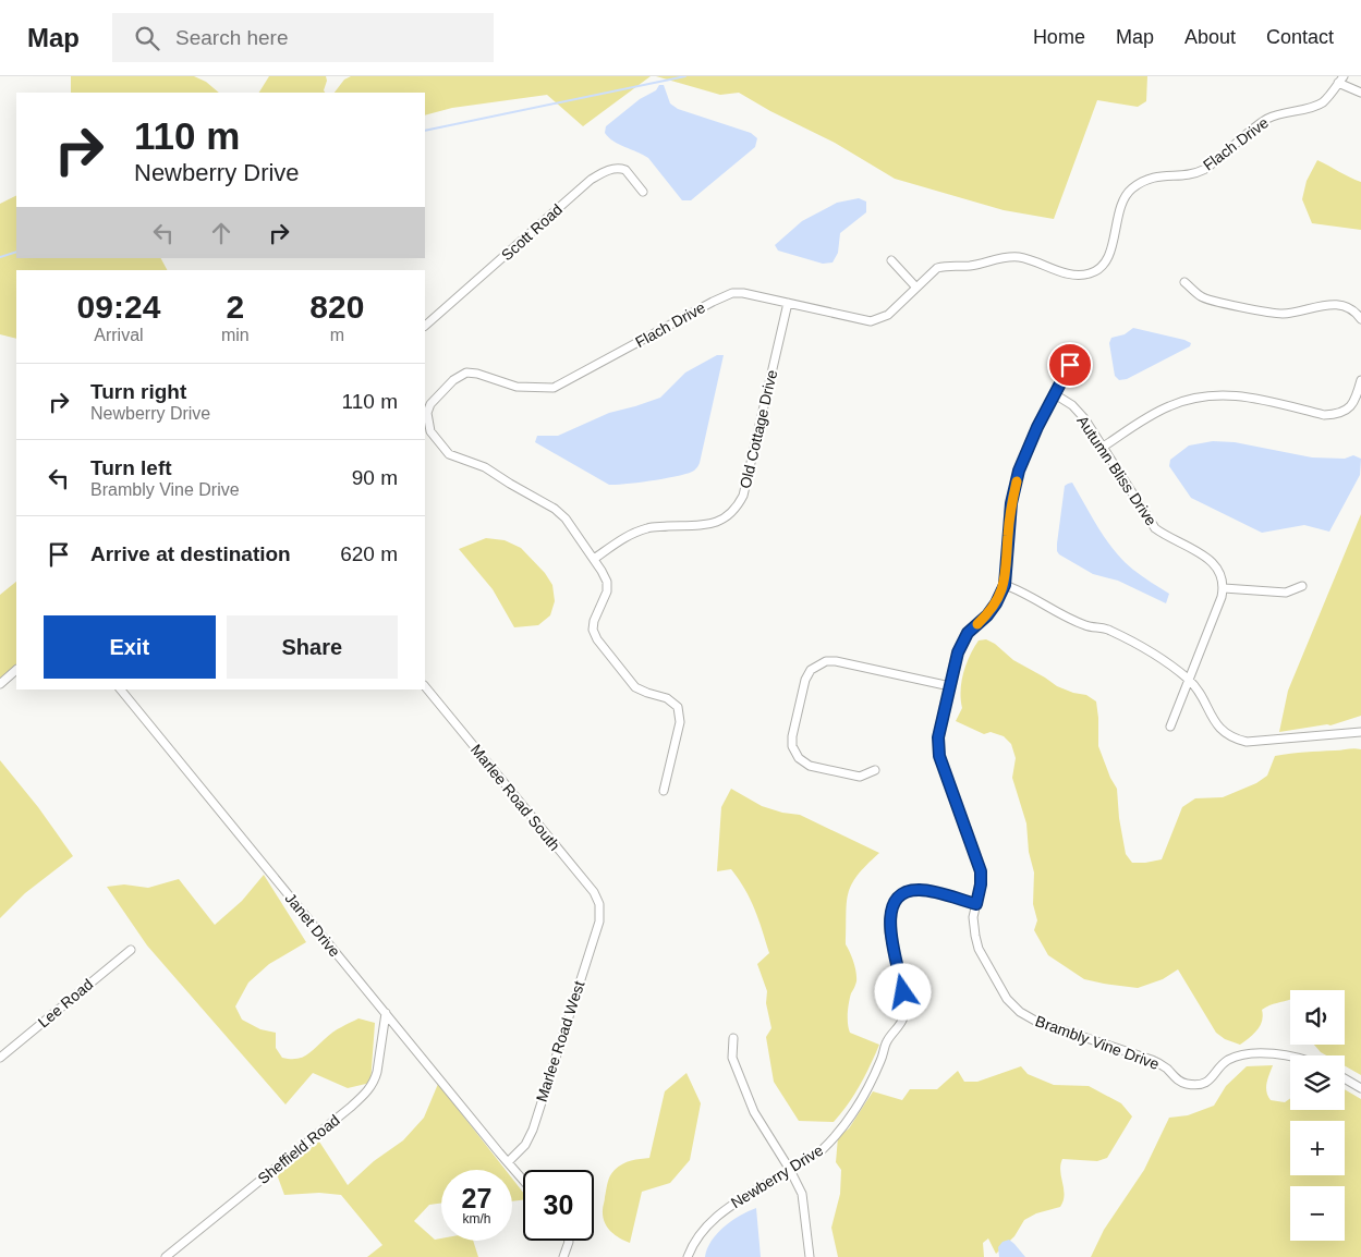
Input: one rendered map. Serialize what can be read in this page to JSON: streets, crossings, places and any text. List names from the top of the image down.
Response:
{
  "streets": {
    "street": [
      "Flach Drive",
      "Scott Road",
      "Old Cottage Drive",
      "Autumn Bliss Drive",
      "Marlee Road South",
      "Janet Drive",
      "Lee Road",
      "Marlee Road West",
      "Brambly Vine Drive",
      "Sheffield Road",
      "Newberry Drive"
    ]
  },
  "crossings": [
    ["Flach Drive", "Old Cottage Drive"],
    ["Autumn Bliss Drive", "Brambly Vine Drive"],
    ["Marlee Road South", "Marlee Road West"],
    ["Janet Drive", "Marlee Road West"],
    ["Janet Drive", "Sheffield Road"],
    ["Brambly Vine Drive", "Newberry Drive"]
  ],
  "page": {
    "header": "Map",
    "search": "Search here",
    "nav": [
      "Home",
      "Map",
      "About",
      "Contact"
    ],
    "turn": ["110 m", "Newberry Drive"],
    "eta": [
      "09:24",
      "Arrival",
      "2",
      "min",
      "820",
      "m"
    ],
    "list": [
      {
        "name": "Turn right",
        "note": "Newberry Drive",
        "value": "110 m"
      },
      {
        "name": "Turn left",
        "note": "Brambly Vine Drive",
        "value": "90 m"
      },
      {
        "name": "Arrive at destination",
        "value": "620 m"
      }
    ],
    "buttons": ["Exit", "Share"],
    "map_buttons": ["+", "−"],
    "speed": "27 km/h",
    "limit": "30"
  }
}
